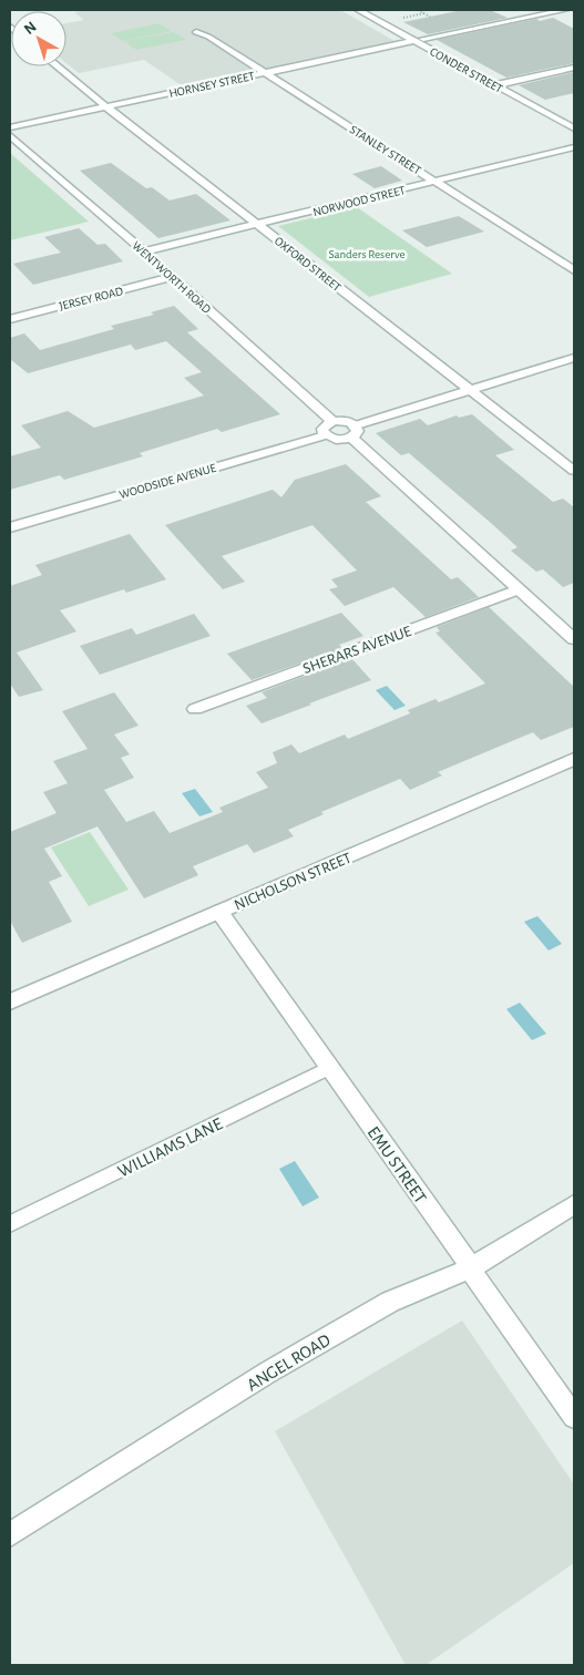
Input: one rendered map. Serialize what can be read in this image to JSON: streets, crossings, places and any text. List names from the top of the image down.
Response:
{
  "streets": {
    "street": [
      "CONDER STREET",
      "HORNSEY STREET",
      "STANLEY STREET",
      "NORWOOD STREET",
      "OXFORD STREET",
      "WENTWORTH ROAD",
      "JERSEY ROAD",
      "WOODSIDE AVENUE",
      "SHERARS AVENUE",
      "NICHOLSON STREET",
      "EMU STREET",
      "ANGEL ROAD"
    ],
    "lane": ["WILLIAMS LANE"]
  },
  "crossings": [
    ["CONDER STREET", "HORNSEY STREET"],
    ["HORNSEY STREET", "STANLEY STREET"],
    ["HORNSEY STREET", "OXFORD STREET"],
    ["STANLEY STREET", "NORWOOD STREET"],
    ["NORWOOD STREET", "OXFORD STREET"],
    ["NORWOOD STREET", "WENTWORTH ROAD"],
    ["WENTWORTH ROAD", "JERSEY ROAD"],
    ["NICHOLSON STREET", "EMU STREET"],
    ["WILLIAMS LANE", "EMU STREET"],
    ["EMU STREET", "ANGEL ROAD"]
  ],
  "parks": ["Sanders Reserve"],
  "north": "top left"
}
